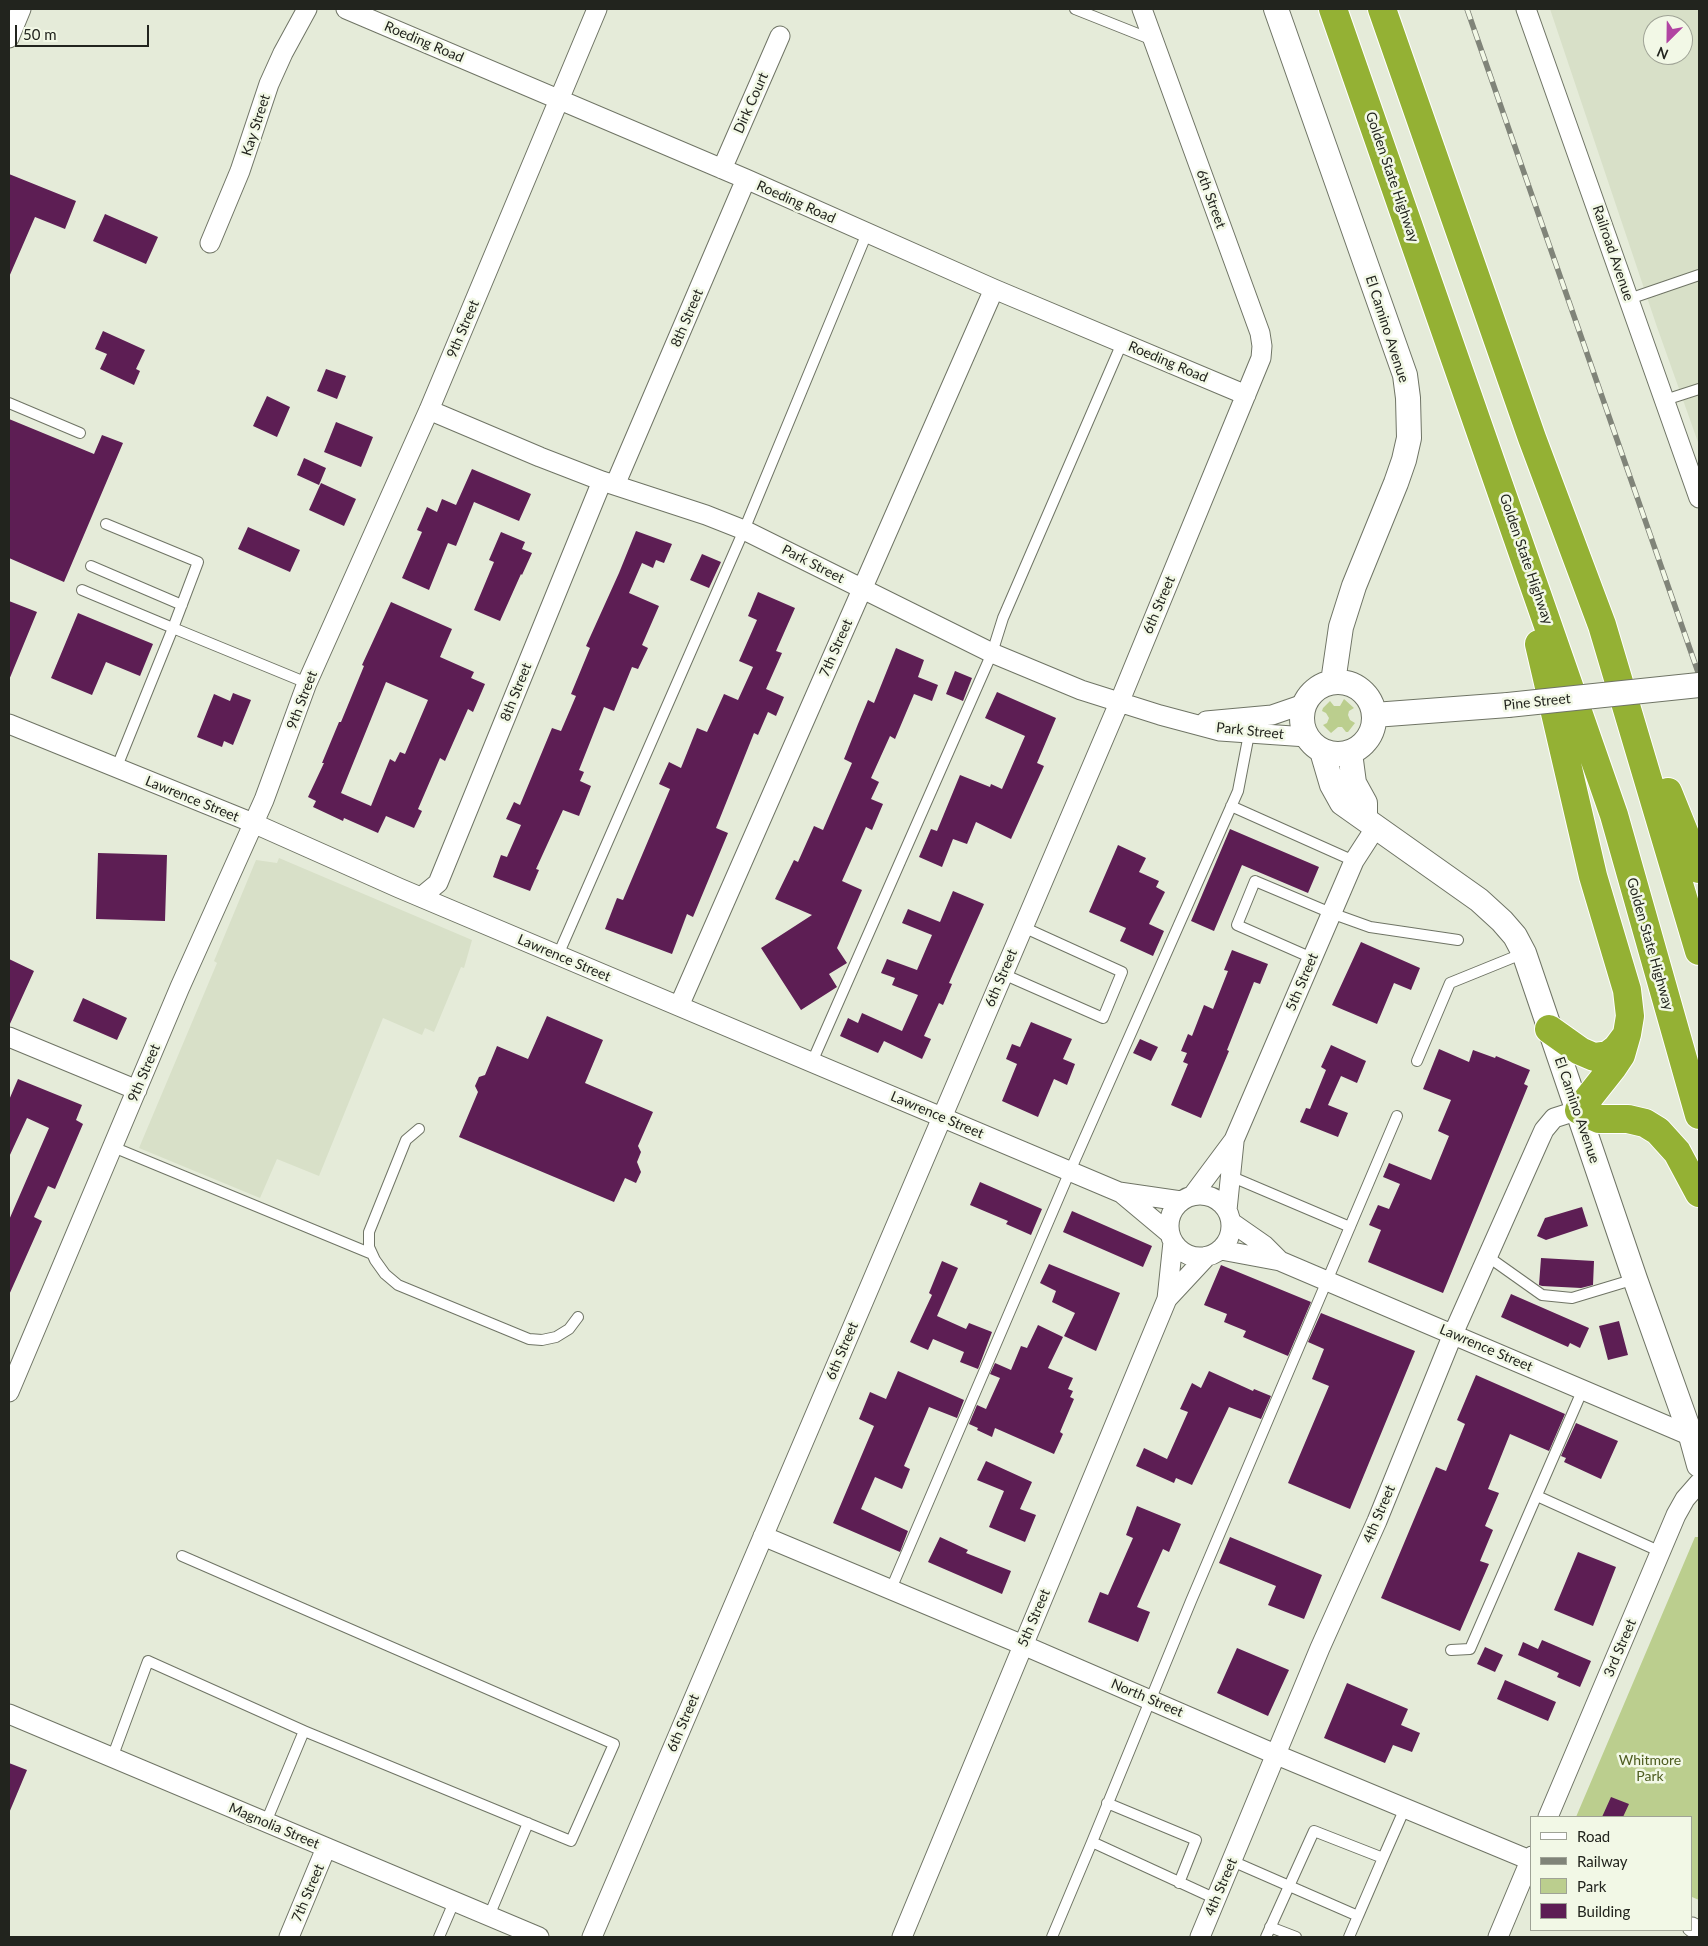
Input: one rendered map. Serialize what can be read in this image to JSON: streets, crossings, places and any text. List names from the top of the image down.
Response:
{
  "streets": {
    "highway": ["Golden State Highway"],
    "street": [
      "Roeding Road",
      "Dirk Court",
      "Kay Street",
      "6th Street",
      "Railroad Avenue",
      "8th Street",
      "9th Street",
      "El Camino Avenue",
      "Park Street",
      "7th Street",
      "Pine Street",
      "Lawrence Street",
      "5th Street",
      "4th Street",
      "3rd Street",
      "North Street",
      "Magnolia Street"
    ]
  },
  "crossings": [
    ["Roeding Road", "Dirk Court"],
    ["Roeding Road", "6th Street"],
    ["Roeding Road", "8th Street"],
    ["Roeding Road", "9th Street"],
    ["Roeding Road", "7th Street"],
    ["6th Street", "Park Street"],
    ["6th Street", "Lawrence Street"],
    ["6th Street", "North Street"],
    ["8th Street", "Park Street"],
    ["8th Street", "Lawrence Street"],
    ["9th Street", "Park Street"],
    ["9th Street", "Lawrence Street"],
    ["El Camino Avenue", "Park Street"],
    ["El Camino Avenue", "Pine Street"],
    ["El Camino Avenue", "Lawrence Street"],
    ["El Camino Avenue", "5th Street"],
    ["El Camino Avenue", "4th Street"],
    ["Park Street", "7th Street"],
    ["Park Street", "Pine Street"],
    ["7th Street", "Lawrence Street"],
    ["7th Street", "Magnolia Street"],
    ["Lawrence Street", "5th Street"],
    ["Lawrence Street", "4th Street"],
    ["5th Street", "North Street"],
    ["4th Street", "North Street"]
  ],
  "parks": ["Whitmore Park"],
  "legend": [
    "Road",
    "Railway",
    "Park",
    "Building"
  ],
  "scale_bar": "50 m",
  "north": "bottom left"
}
